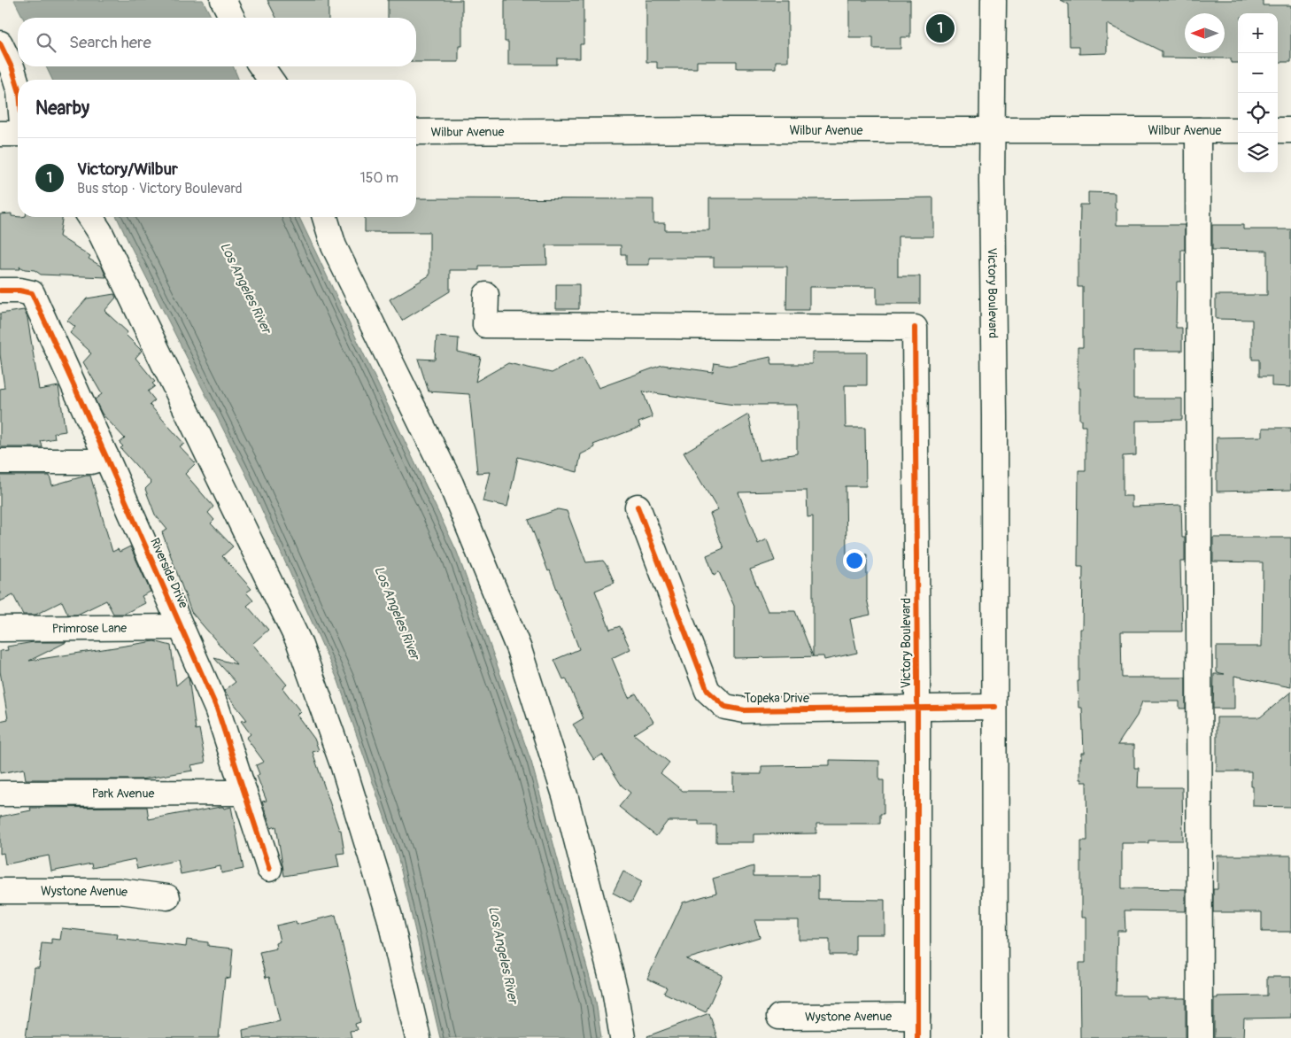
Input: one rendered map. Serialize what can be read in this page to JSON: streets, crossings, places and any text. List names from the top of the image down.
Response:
{
  "streets": {
    "street": [
      "Wilbur Avenue",
      "Victory Boulevard",
      "Riverside Drive",
      "Primrose Lane",
      "Topeka Drive",
      "Park Avenue",
      "Wystone Avenue"
    ]
  },
  "crossings": [
    ["Wilbur Avenue", "Victory Boulevard"],
    ["Victory Boulevard", "Topeka Drive"],
    ["Victory Boulevard", "Wystone Avenue"],
    ["Riverside Drive", "Primrose Lane"],
    ["Riverside Drive", "Park Avenue"]
  ],
  "water": ["Los Angeles River"],
  "north": "left",
  "page": {
    "pins": "1",
    "map_buttons": ["+", "−"],
    "search": "Search here",
    "heading": "Nearby",
    "list": [
      {
        "mark": "1",
        "name": "Victory/Wilbur",
        "note": "Bus stop · Victory Boulevard",
        "value": "150 m"
      }
    ]
  }
}
